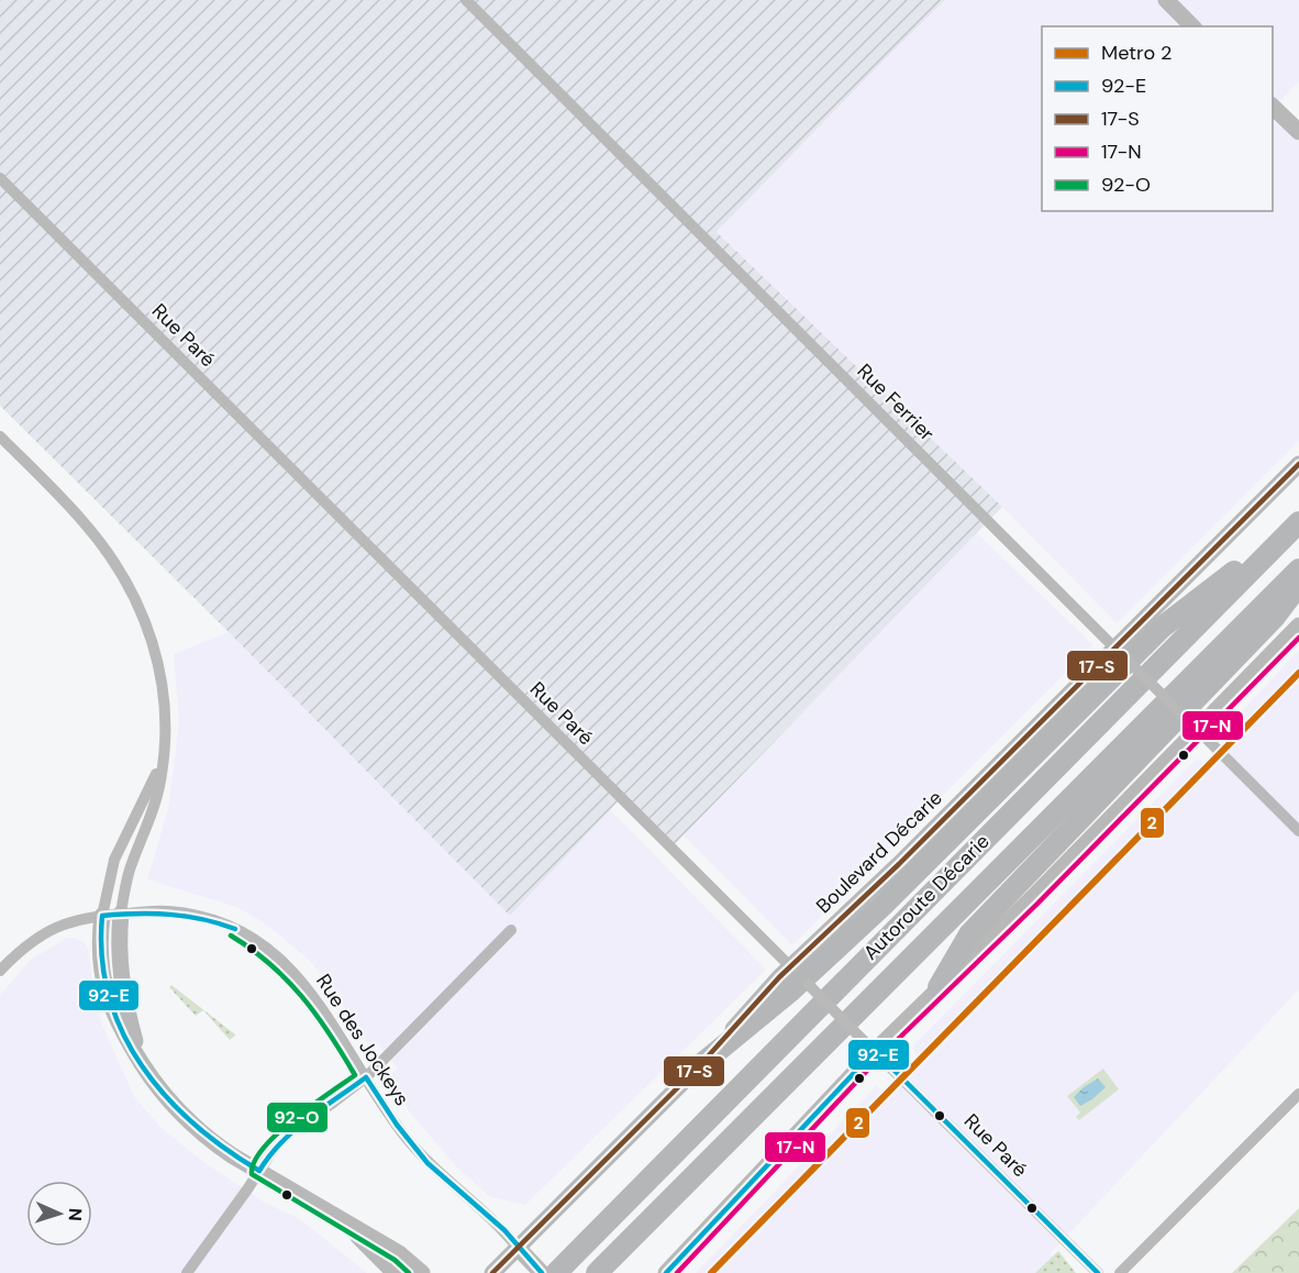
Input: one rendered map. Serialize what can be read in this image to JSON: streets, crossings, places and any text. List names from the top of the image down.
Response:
{
  "streets": {
    "highway": ["Autoroute Décarie"],
    "main road": ["Boulevard Décarie"],
    "street": ["Rue Paré", "Rue Ferrier", "Rue des Jockeys"]
  },
  "crossings": [
    ["Rue Paré", "Boulevard Décarie"],
    ["Rue Ferrier", "Boulevard Décarie"]
  ],
  "lines": [
    "transit line 17-S",
    "transit line 17-N",
    "metro line 2",
    "transit line 92-E",
    "transit line 92-O"
  ],
  "legend": [
    "Metro 2",
    "92-E",
    "17-S",
    "17-N",
    "92-O"
  ],
  "north": "right"
}
